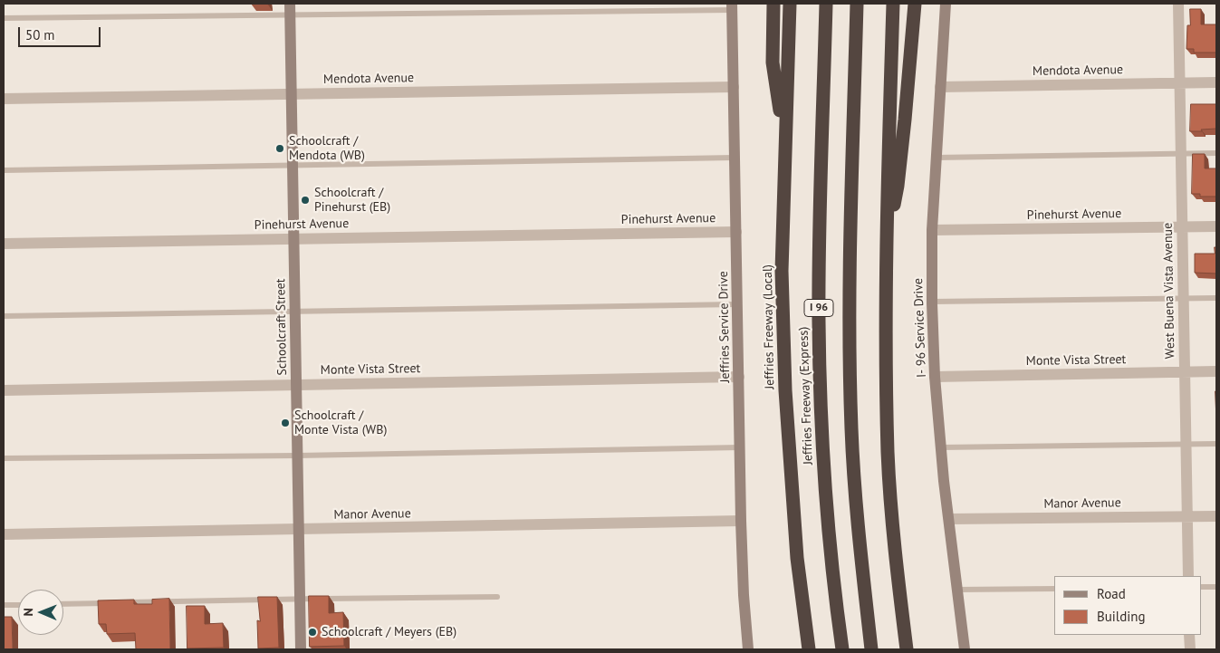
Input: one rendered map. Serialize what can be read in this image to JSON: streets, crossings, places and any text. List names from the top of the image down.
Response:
{
  "streets": {
    "highway": ["I 96", "Jeffries Freeway (Local)", "Jeffries Freeway (Express)"],
    "street": [
      "Mendota Avenue",
      "Pinehurst Avenue",
      "West Buena Vista Avenue",
      "Schoolcraft Street",
      "Jeffries Service Drive",
      "I- 96 Service Drive",
      "Monte Vista Street",
      "Manor Avenue"
    ]
  },
  "crossings": [
    ["Mendota Avenue", "West Buena Vista Avenue"],
    ["Mendota Avenue", "Schoolcraft Street"],
    ["Mendota Avenue", "Jeffries Service Drive"],
    ["Mendota Avenue", "I- 96 Service Drive"],
    ["Pinehurst Avenue", "West Buena Vista Avenue"],
    ["Pinehurst Avenue", "Schoolcraft Street"],
    ["Pinehurst Avenue", "Jeffries Service Drive"],
    ["Pinehurst Avenue", "I- 96 Service Drive"],
    ["West Buena Vista Avenue", "Monte Vista Street"],
    ["West Buena Vista Avenue", "Manor Avenue"],
    ["Schoolcraft Street", "Monte Vista Street"],
    ["Schoolcraft Street", "Manor Avenue"],
    ["Jeffries Service Drive", "Monte Vista Street"],
    ["Jeffries Service Drive", "Manor Avenue"],
    ["I- 96 Service Drive", "Monte Vista Street"],
    ["I- 96 Service Drive", "Manor Avenue"]
  ],
  "places": [
    "Schoolcraft / Mendota (WB)",
    "Schoolcraft / Pinehurst (EB)",
    "Schoolcraft / Monte Vista (WB)",
    "Schoolcraft / Meyers (EB)"
  ],
  "legend": ["Road", "Building"],
  "scale_bar": "50 m",
  "north": "left"
}
